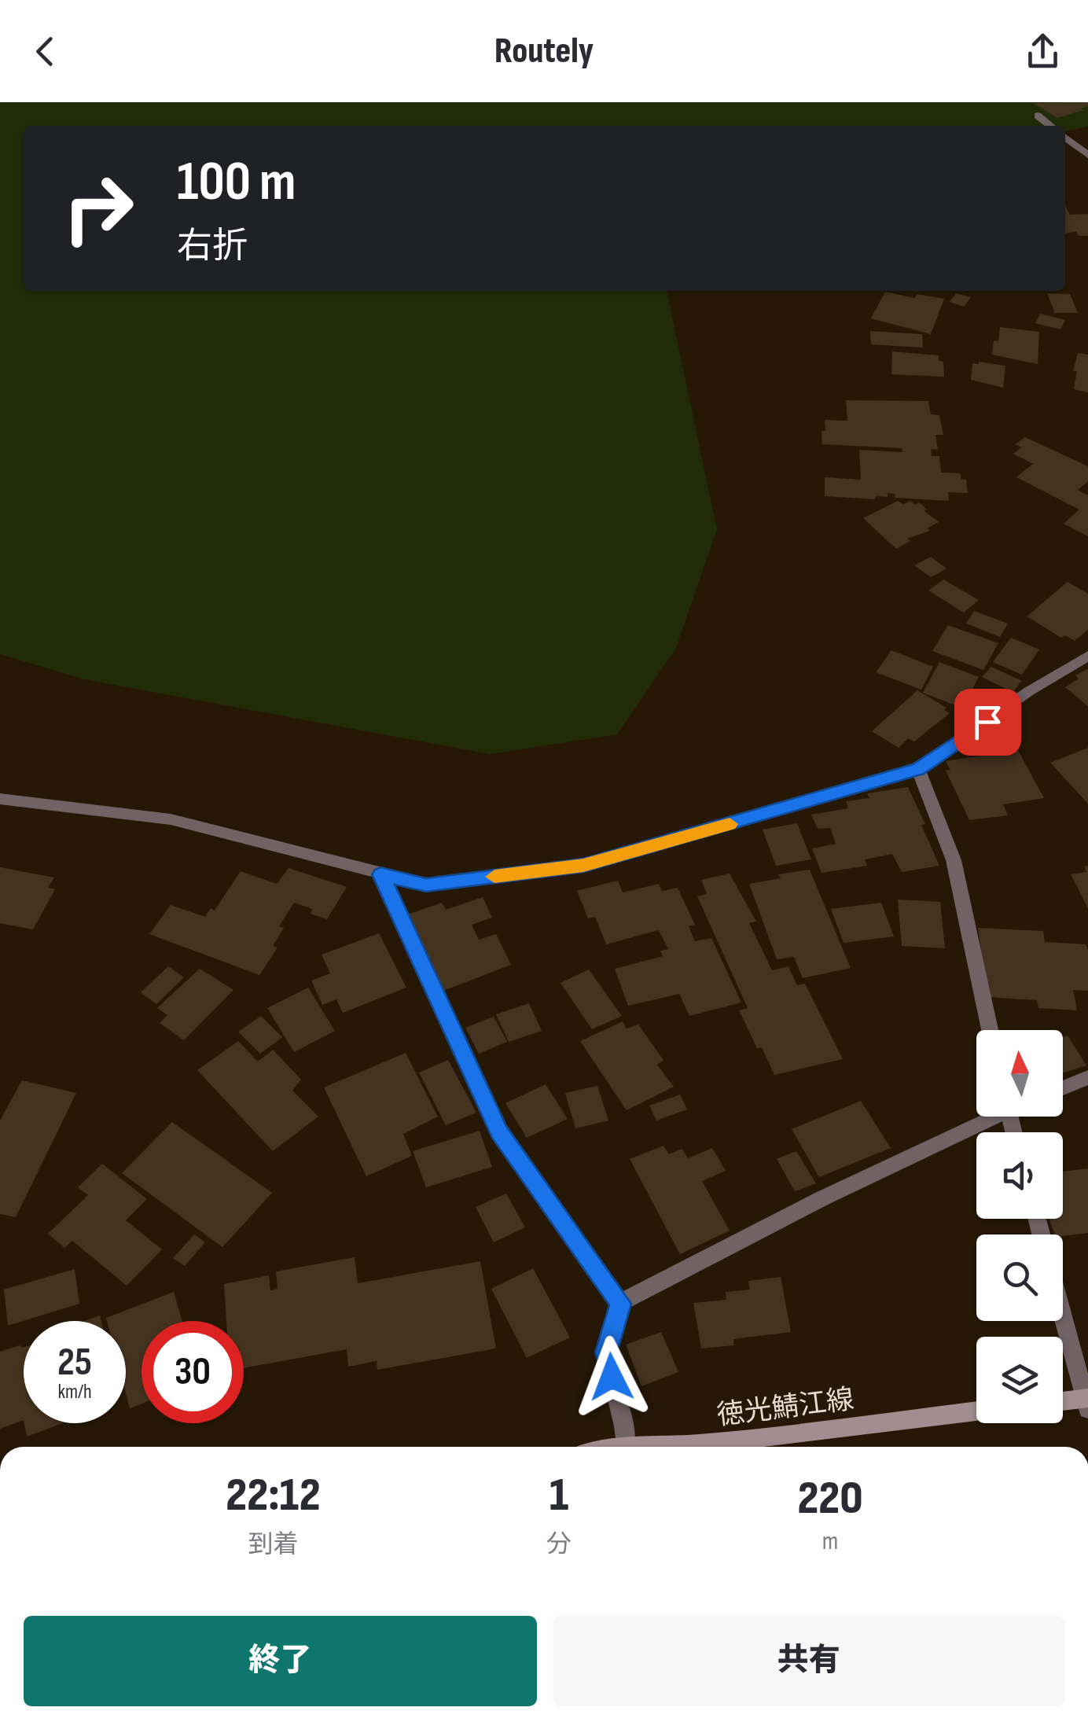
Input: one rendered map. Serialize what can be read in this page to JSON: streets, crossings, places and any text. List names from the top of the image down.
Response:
{
  "streets": {
    "main road": ["徳光鯖江線"]
  },
  "north": "top",
  "page": {
    "header": "Routely",
    "turn": ["100 m", "右折"],
    "speed": "25 km/h",
    "limit": "30",
    "eta": [
      "22:12",
      "到着",
      "1",
      "分",
      "220",
      "m"
    ],
    "buttons": ["終了", "共有"]
  }
}
